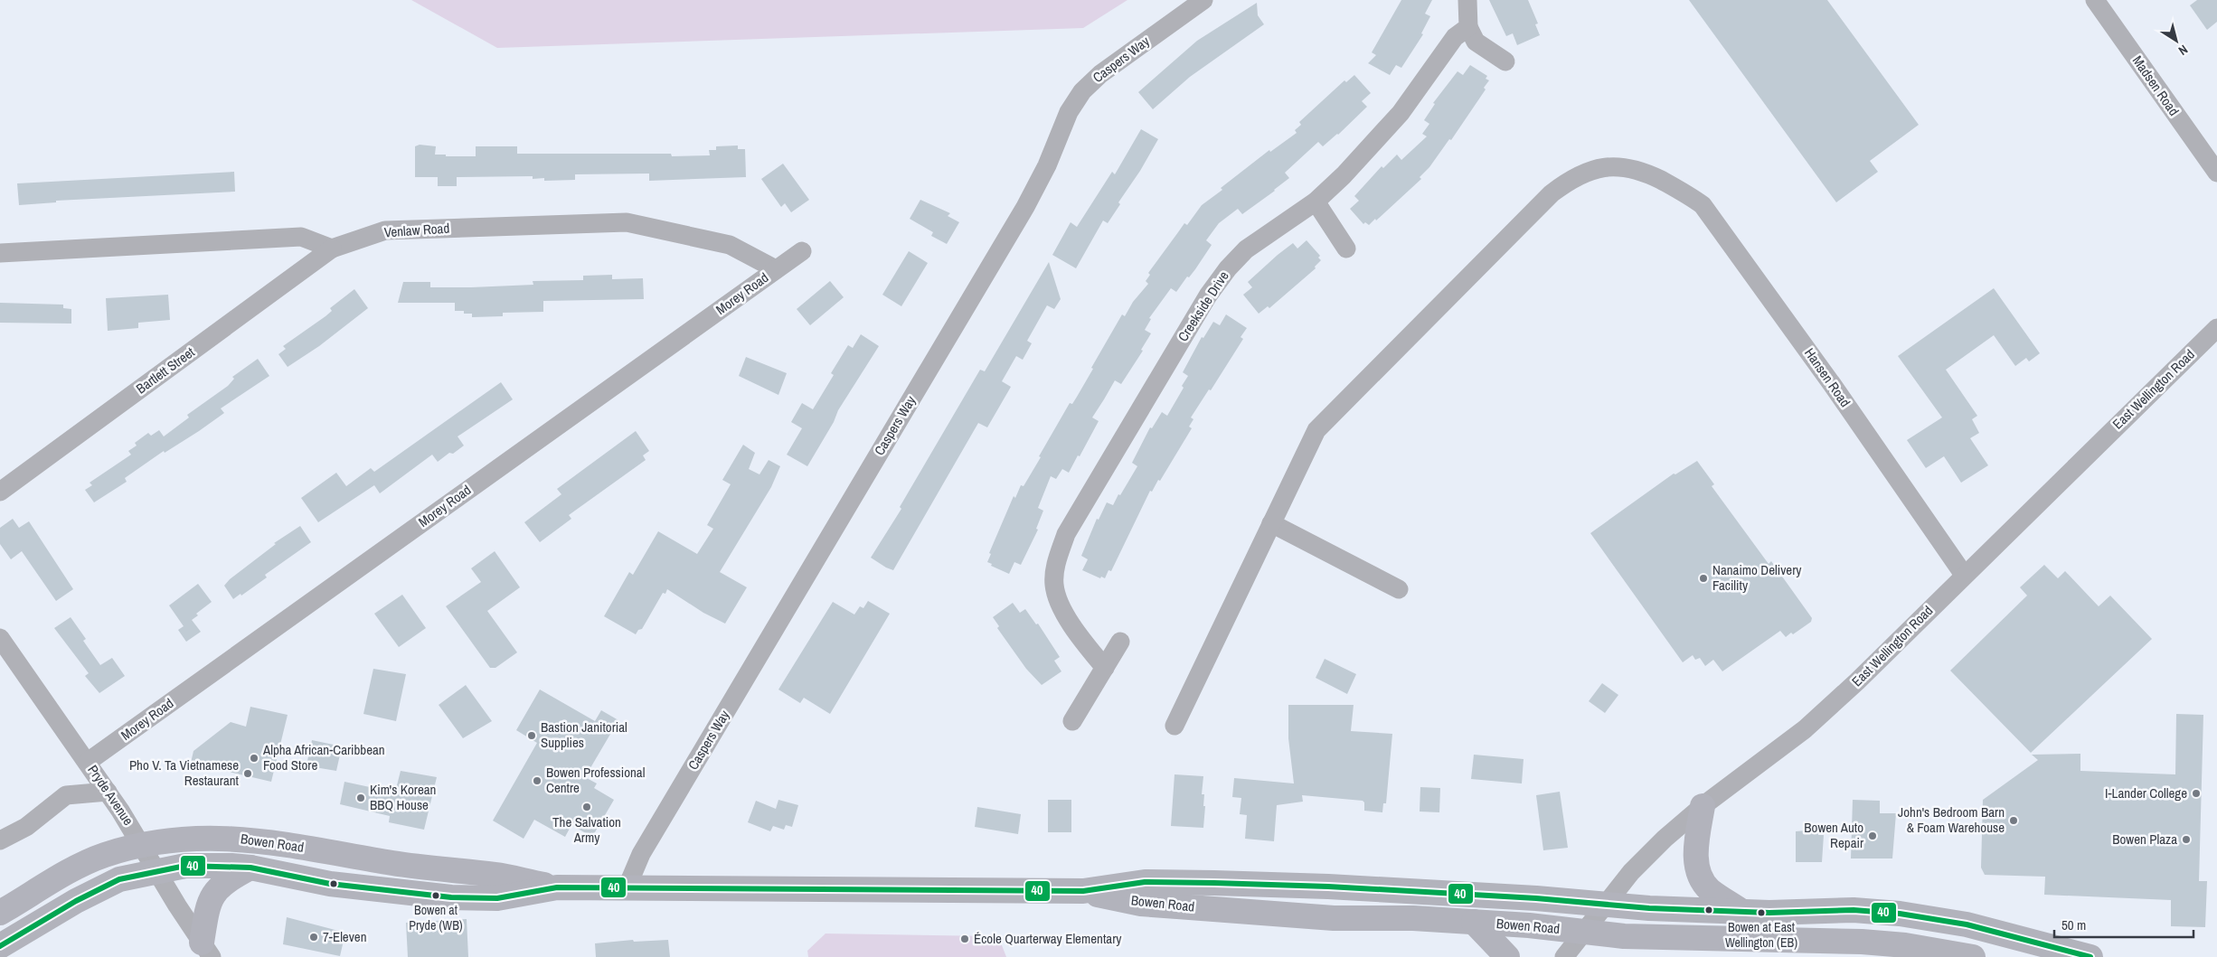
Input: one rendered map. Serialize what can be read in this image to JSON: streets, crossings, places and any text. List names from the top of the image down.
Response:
{
  "streets": {
    "main road": ["Bowen Road"],
    "street": [
      "Caspers Way",
      "Madsen Road",
      "Venlaw Road",
      "Morey Road",
      "Creekside Drive",
      "Bartlett Street",
      "Hansen Road",
      "East Wellington Road",
      "Pryde Avenue"
    ]
  },
  "crossings": [
    ["Caspers Way", "Bowen Road"],
    ["Venlaw Road", "Morey Road"],
    ["Venlaw Road", "Bartlett Street"],
    ["Morey Road", "Pryde Avenue"],
    ["Hansen Road", "East Wellington Road"],
    ["East Wellington Road", "Bowen Road"],
    ["Pryde Avenue", "Bowen Road"]
  ],
  "places": [
    "Nanaimo Delivery Facility",
    "Bastion Janitorial Supplies",
    "Alpha African-Caribbean Food Store",
    "Pho V. Ta Vietnamese Restaurant",
    "Bowen Professional Centre",
    "I-Lander College",
    "Kim's Korean BBQ House",
    "The Salvation Army",
    "John's Bedroom Barn & Foam Warehouse",
    "Bowen Auto Repair",
    "Bowen Plaza",
    "Bowen at Pryde (WB)",
    "Bowen at East Wellington (EB)",
    "7-Eleven",
    "École Quarterway Elementary"
  ],
  "lines": ["transit line 40"],
  "scale_bar": "50 m",
  "north": "bottom right"
}
